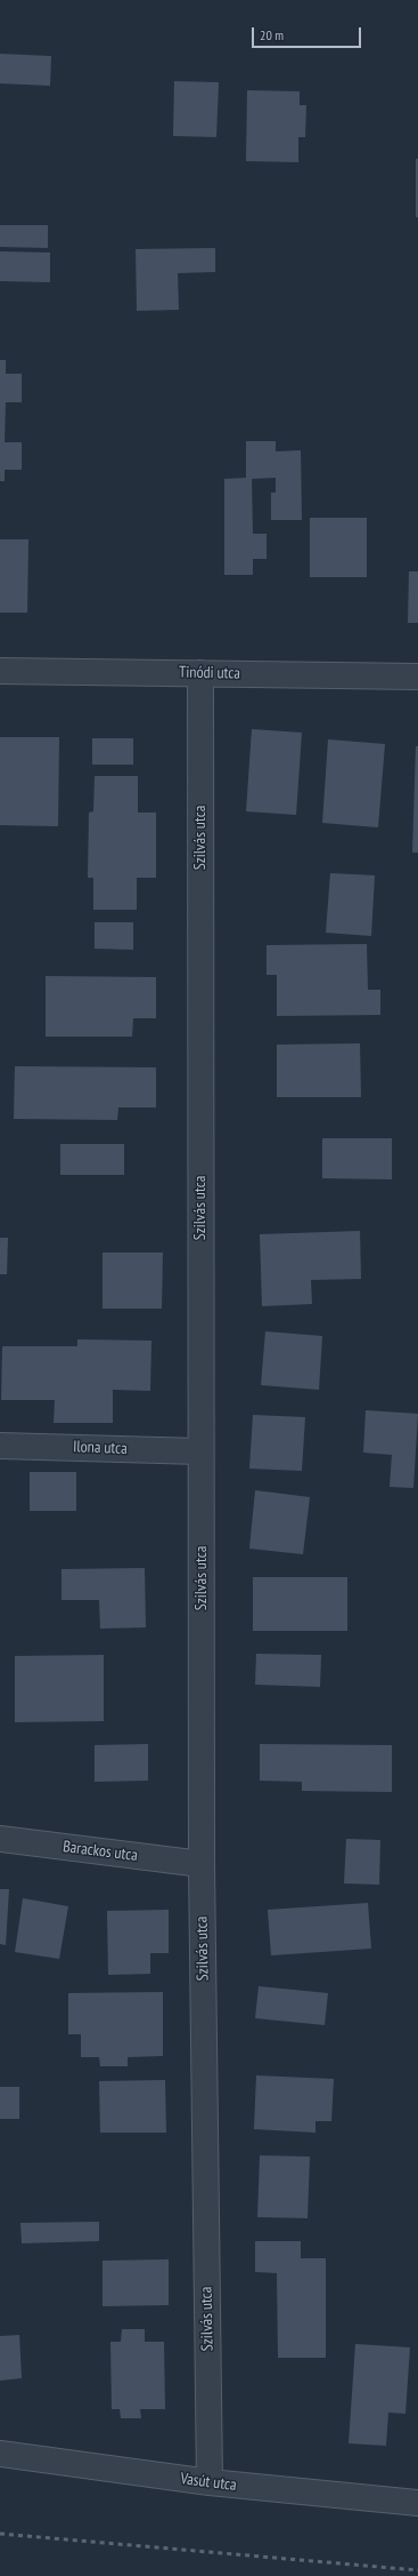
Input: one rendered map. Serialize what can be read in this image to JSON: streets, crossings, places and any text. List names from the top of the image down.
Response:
{
  "streets": {
    "street": [
      "Tinódi utca",
      "Szilvás utca",
      "Ilona utca",
      "Barackos utca",
      "Vasút utca"
    ]
  },
  "crossings": [
    ["Tinódi utca", "Szilvás utca"],
    ["Szilvás utca", "Ilona utca"],
    ["Szilvás utca", "Barackos utca"],
    ["Szilvás utca", "Vasút utca"]
  ],
  "scale_bar": "20 m"
}
